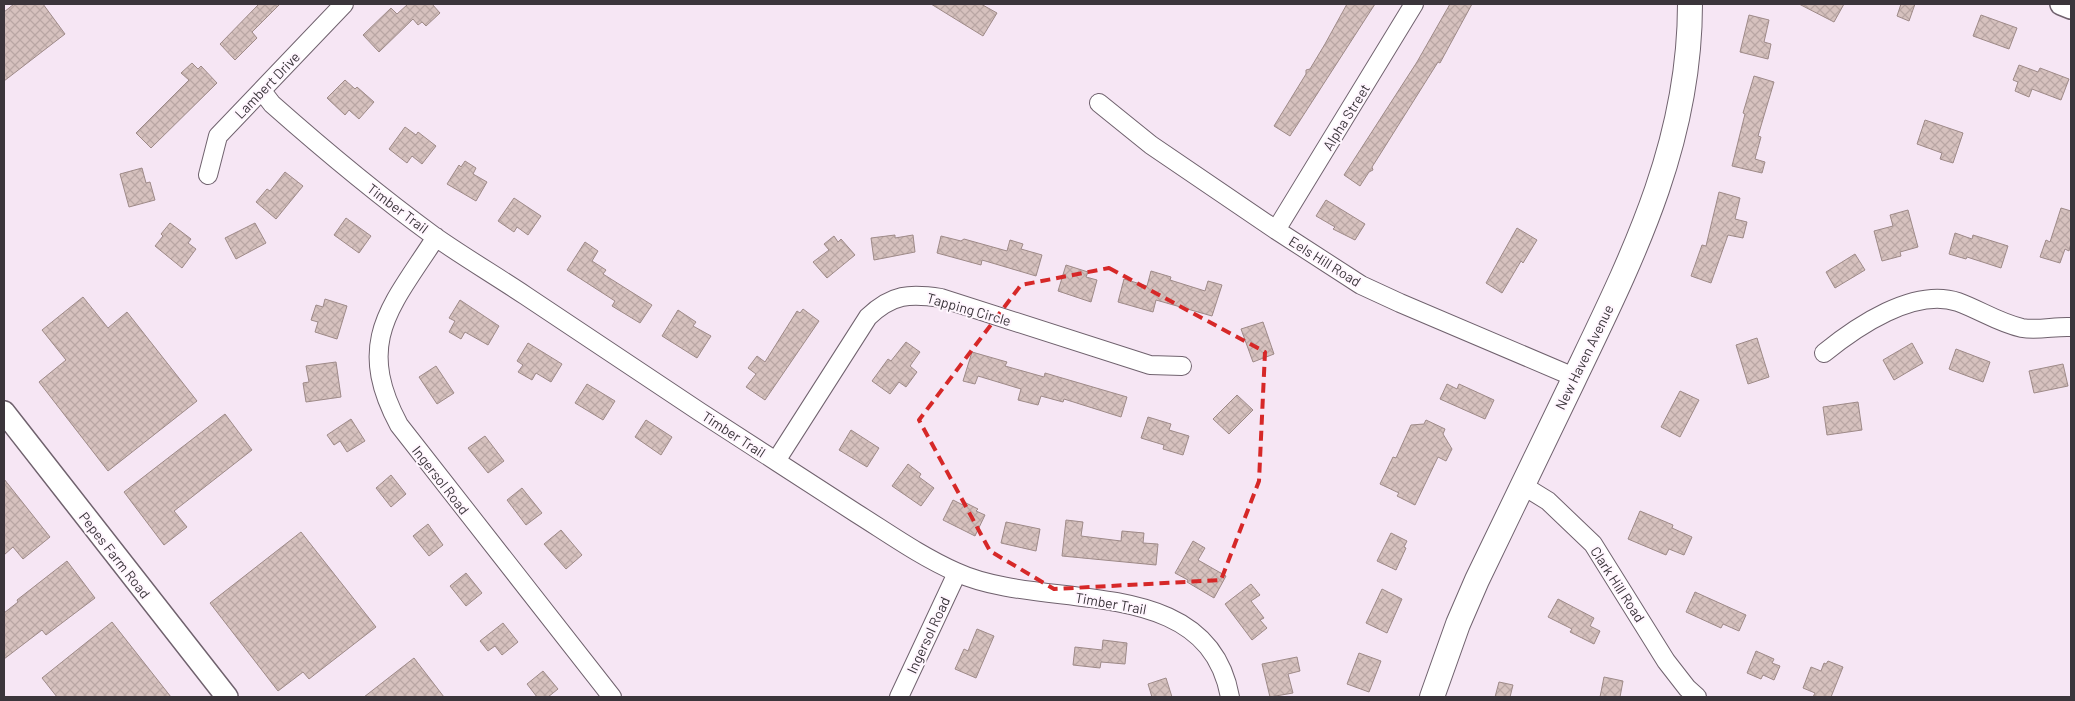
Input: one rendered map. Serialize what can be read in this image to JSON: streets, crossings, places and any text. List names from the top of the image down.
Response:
{
  "streets": {
    "main road": ["New Haven Avenue"],
    "street": [
      "Lambert Drive",
      "Alpha Street",
      "Timber Trail",
      "Eels Hill Road",
      "Tapping Circle",
      "Ingersol Road",
      "Pepes Farm Road",
      "Clark Hill Road"
    ]
  },
  "crossings": [
    ["Lambert Drive", "Timber Trail"],
    ["Alpha Street", "Eels Hill Road"],
    ["Timber Trail", "Tapping Circle"],
    ["Timber Trail", "Ingersol Road"],
    ["Eels Hill Road", "New Haven Avenue"],
    ["New Haven Avenue", "Clark Hill Road"]
  ]
}
